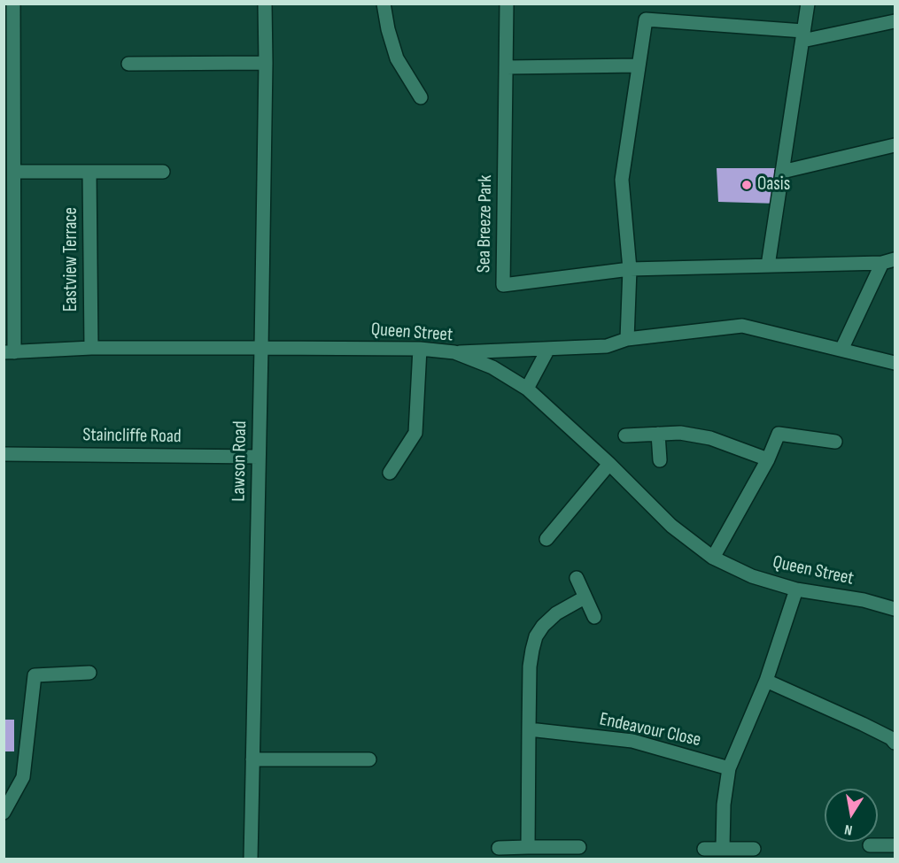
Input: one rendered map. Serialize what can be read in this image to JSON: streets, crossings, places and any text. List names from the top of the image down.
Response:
{
  "streets": {
    "street": [
      "Sea Breeze Park",
      "Eastview Terrace",
      "Queen Street",
      "Staincliffe Road",
      "Lawson Road",
      "Endeavour Close"
    ]
  },
  "crossings": [
    ["Eastview Terrace", "Queen Street"],
    ["Queen Street", "Lawson Road"],
    ["Staincliffe Road", "Lawson Road"]
  ],
  "places": ["Oasis"],
  "north": "bottom"
}
